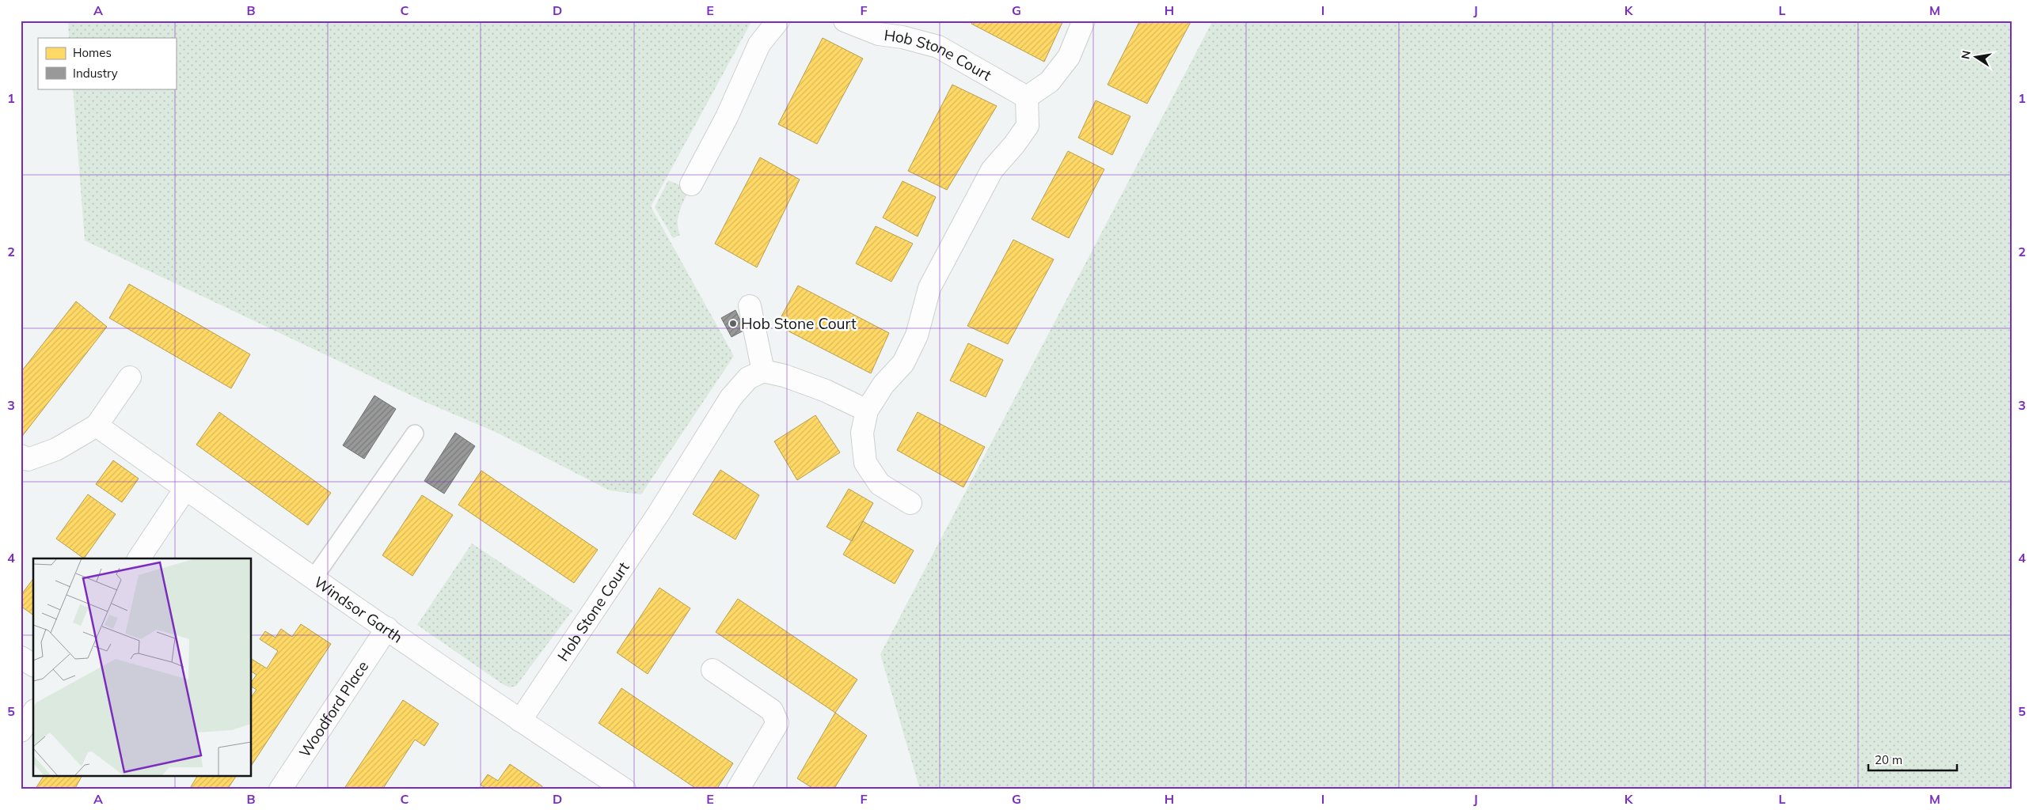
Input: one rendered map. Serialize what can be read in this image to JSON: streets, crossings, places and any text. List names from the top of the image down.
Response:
{
  "streets": {
    "street": ["Hob Stone Court", "Windsor Garth", "Woodford Place"]
  },
  "crossings": [
    ["Hob Stone Court", "Windsor Garth"],
    ["Windsor Garth", "Woodford Place"]
  ],
  "places": ["Hob Stone Court"],
  "legend": ["Homes", "Industry"],
  "scale_bar": "20 m",
  "north": "left",
  "grid": {
    "columns": [
      "A",
      "B",
      "C",
      "D",
      "E",
      "F",
      "G",
      "H",
      "I",
      "J",
      "K",
      "L",
      "M"
    ],
    "rows": [
      "1",
      "2",
      "3",
      "4",
      "5"
    ]
  }
}
